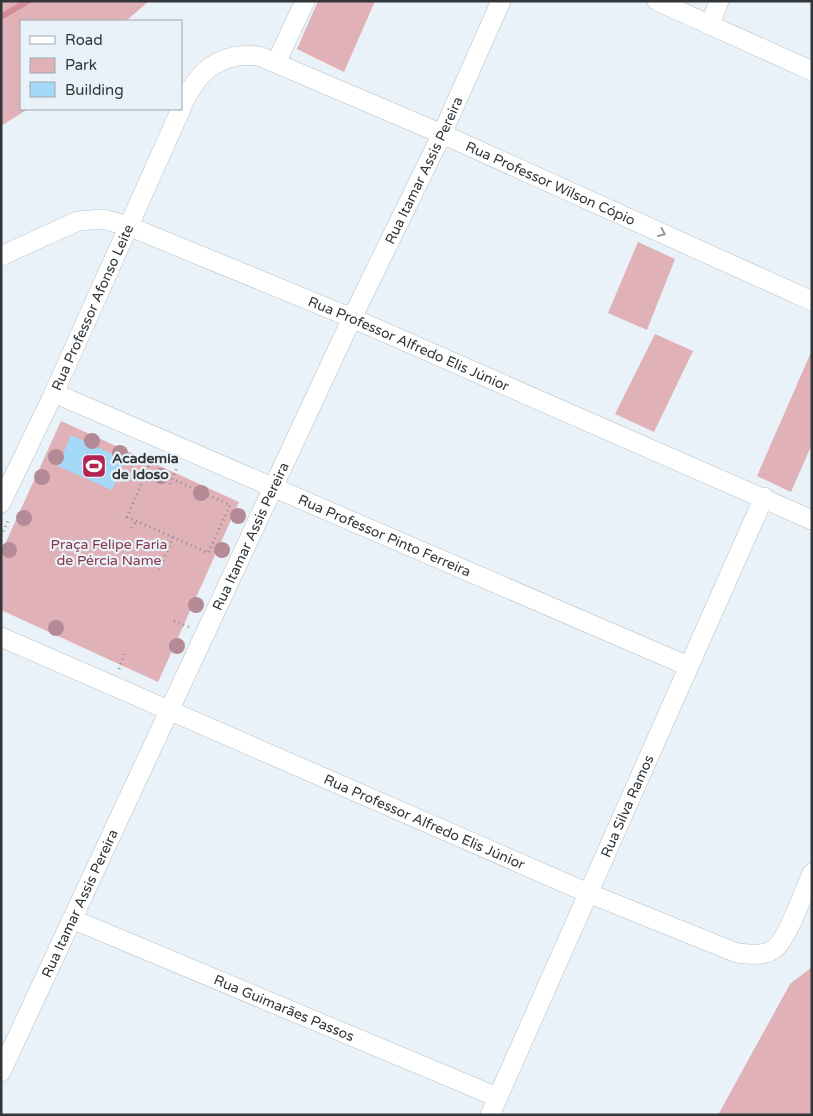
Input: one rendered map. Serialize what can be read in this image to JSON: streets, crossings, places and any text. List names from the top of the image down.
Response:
{
  "streets": {
    "street": [
      "Rua Itamar Assis Pereira",
      "Rua Professor Wilson Cópio",
      "Rua Professor Afonso Leite",
      "Rua Professor Alfredo Elis Júnior",
      "Rua Professor Pinto Ferreira",
      "Rua Silva Ramos",
      "Rua Guimarães Passos"
    ]
  },
  "crossings": [
    ["Rua Itamar Assis Pereira", "Rua Professor Wilson Cópio"],
    ["Rua Itamar Assis Pereira", "Rua Professor Alfredo Elis Júnior"],
    ["Rua Itamar Assis Pereira", "Rua Professor Pinto Ferreira"],
    ["Rua Itamar Assis Pereira", "Rua Guimarães Passos"],
    ["Rua Professor Wilson Cópio", "Rua Professor Afonso Leite"],
    ["Rua Professor Afonso Leite", "Rua Professor Alfredo Elis Júnior"],
    ["Rua Professor Afonso Leite", "Rua Professor Pinto Ferreira"],
    ["Rua Professor Alfredo Elis Júnior", "Rua Silva Ramos"],
    ["Rua Professor Pinto Ferreira", "Rua Silva Ramos"],
    ["Rua Silva Ramos", "Rua Guimarães Passos"]
  ],
  "one_way": ["Rua Professor Wilson Cópio"],
  "parks": ["Praça Felipe Faria de Pércia Name"],
  "places": {
    "sports": ["Academia de Idoso"]
  },
  "legend": ["Road", "Park", "Building"]
}
